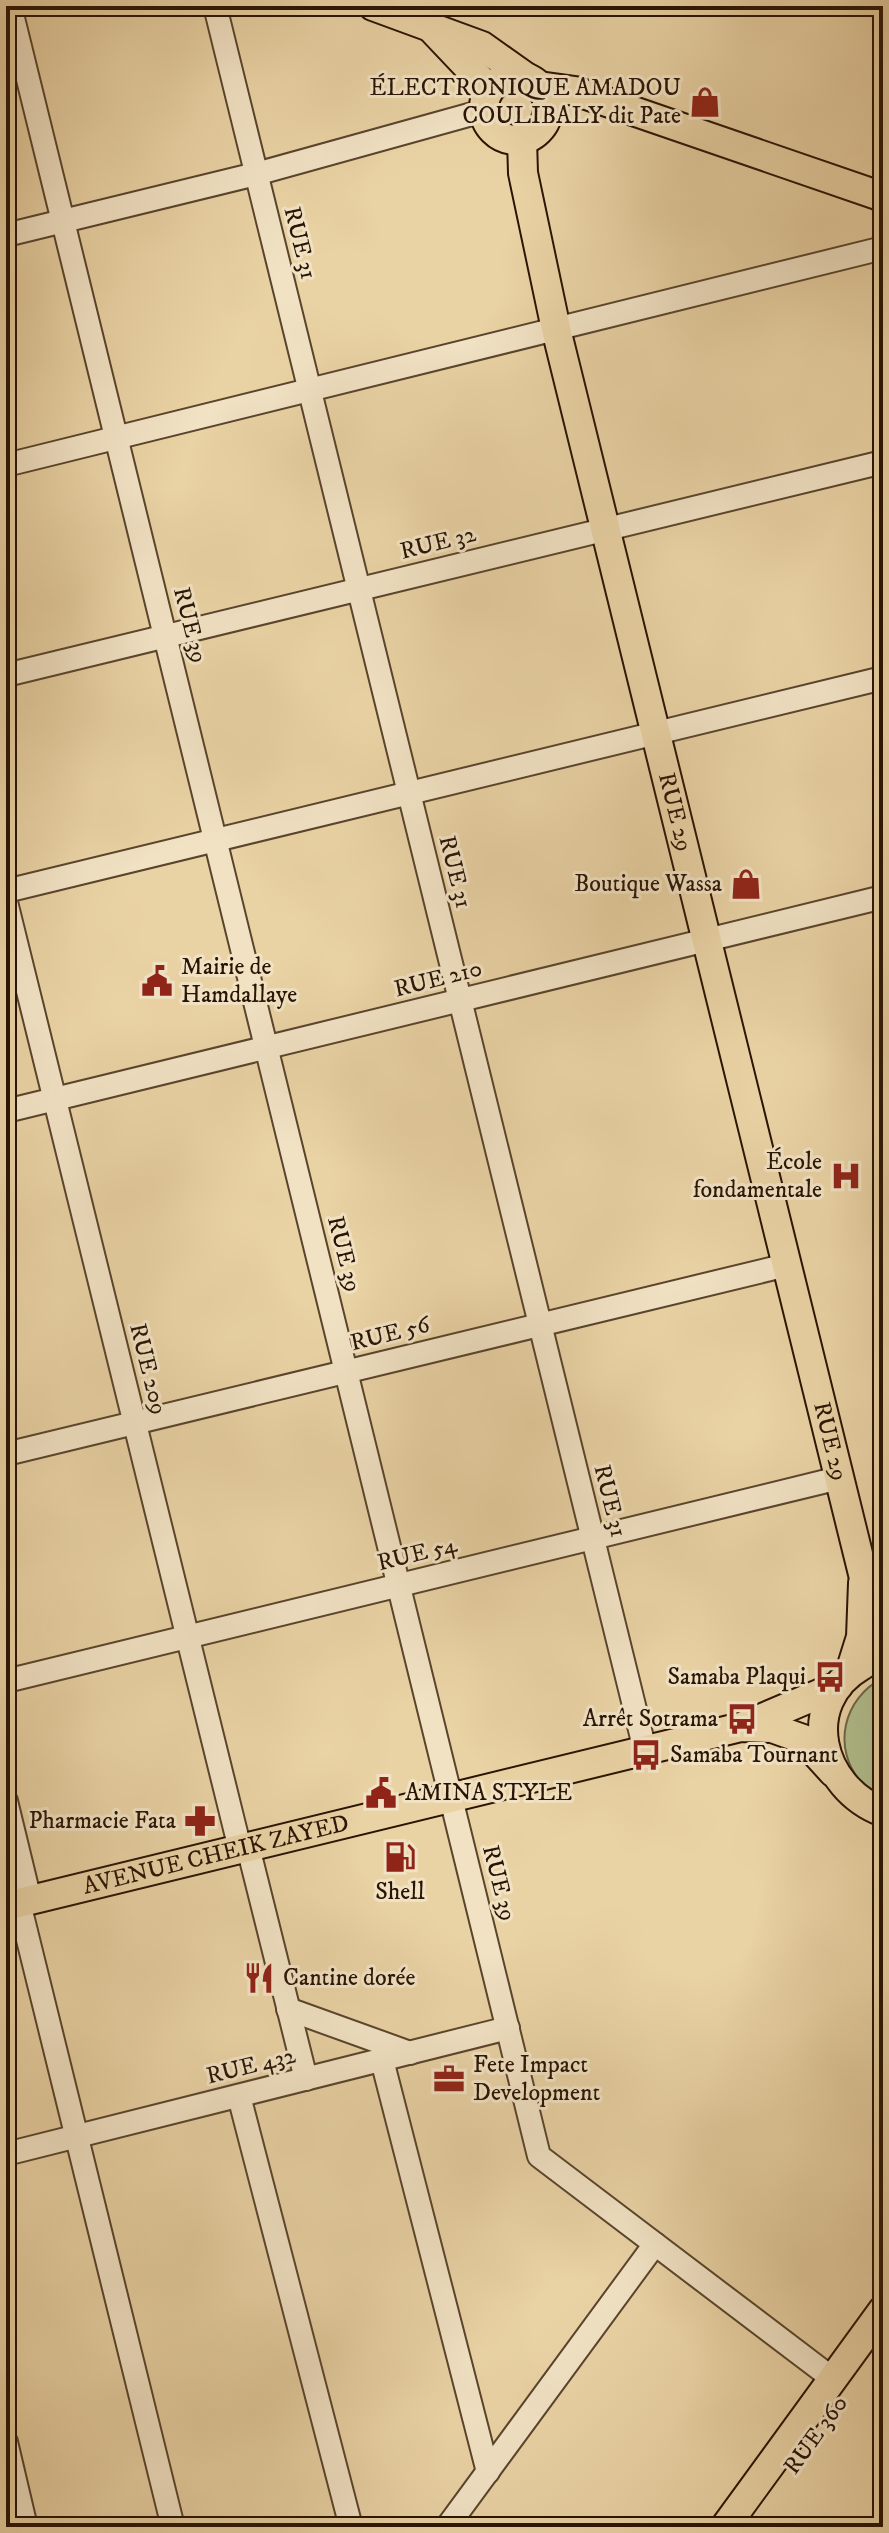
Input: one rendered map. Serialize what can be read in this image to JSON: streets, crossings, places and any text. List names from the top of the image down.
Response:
{
  "streets": {
    "main road": ["RUE 29", "AVENUE CHEIK ZAYED", "RUE 360"],
    "street": [
      "RUE 31",
      "RUE 32",
      "RUE 39",
      "RUE 210",
      "RUE 56",
      "RUE 209",
      "RUE 54",
      "RUE 432"
    ]
  },
  "crossings": [
    ["RUE 31", "RUE 32"],
    ["RUE 31", "RUE 210"],
    ["RUE 31", "RUE 56"],
    ["RUE 31", "RUE 54"],
    ["RUE 31", "AVENUE CHEIK ZAYED"],
    ["RUE 32", "RUE 39"],
    ["RUE 32", "RUE 29"],
    ["RUE 39", "RUE 210"],
    ["RUE 39", "RUE 56"],
    ["RUE 39", "RUE 54"],
    ["RUE 39", "AVENUE CHEIK ZAYED"],
    ["RUE 39", "RUE 432"],
    ["RUE 29", "RUE 210"],
    ["RUE 29", "RUE 56"],
    ["RUE 29", "RUE 54"],
    ["RUE 29", "AVENUE CHEIK ZAYED"],
    ["RUE 210", "RUE 209"],
    ["RUE 56", "RUE 209"],
    ["RUE 209", "RUE 54"],
    ["RUE 209", "AVENUE CHEIK ZAYED"],
    ["RUE 209", "RUE 432"]
  ],
  "places": {
    "shop": ["ÉLECTRONIQUE AMADOU COULIBALY dit Pate", "Boutique Wassa"],
    "public building": ["Mairie de Hamdallaye", "AMINA STYLE"],
    "hospital": ["École fondamentale"],
    "bus stop": ["Samaba Plaqui", "Arrêt Sotrama", "Samaba Tournant"],
    "pharmacy": ["Pharmacie Fata"],
    "fuel station": ["Shell"],
    "restaurant": ["Cantine dorée"],
    "office": ["Fete Impact Development"]
  }
}
